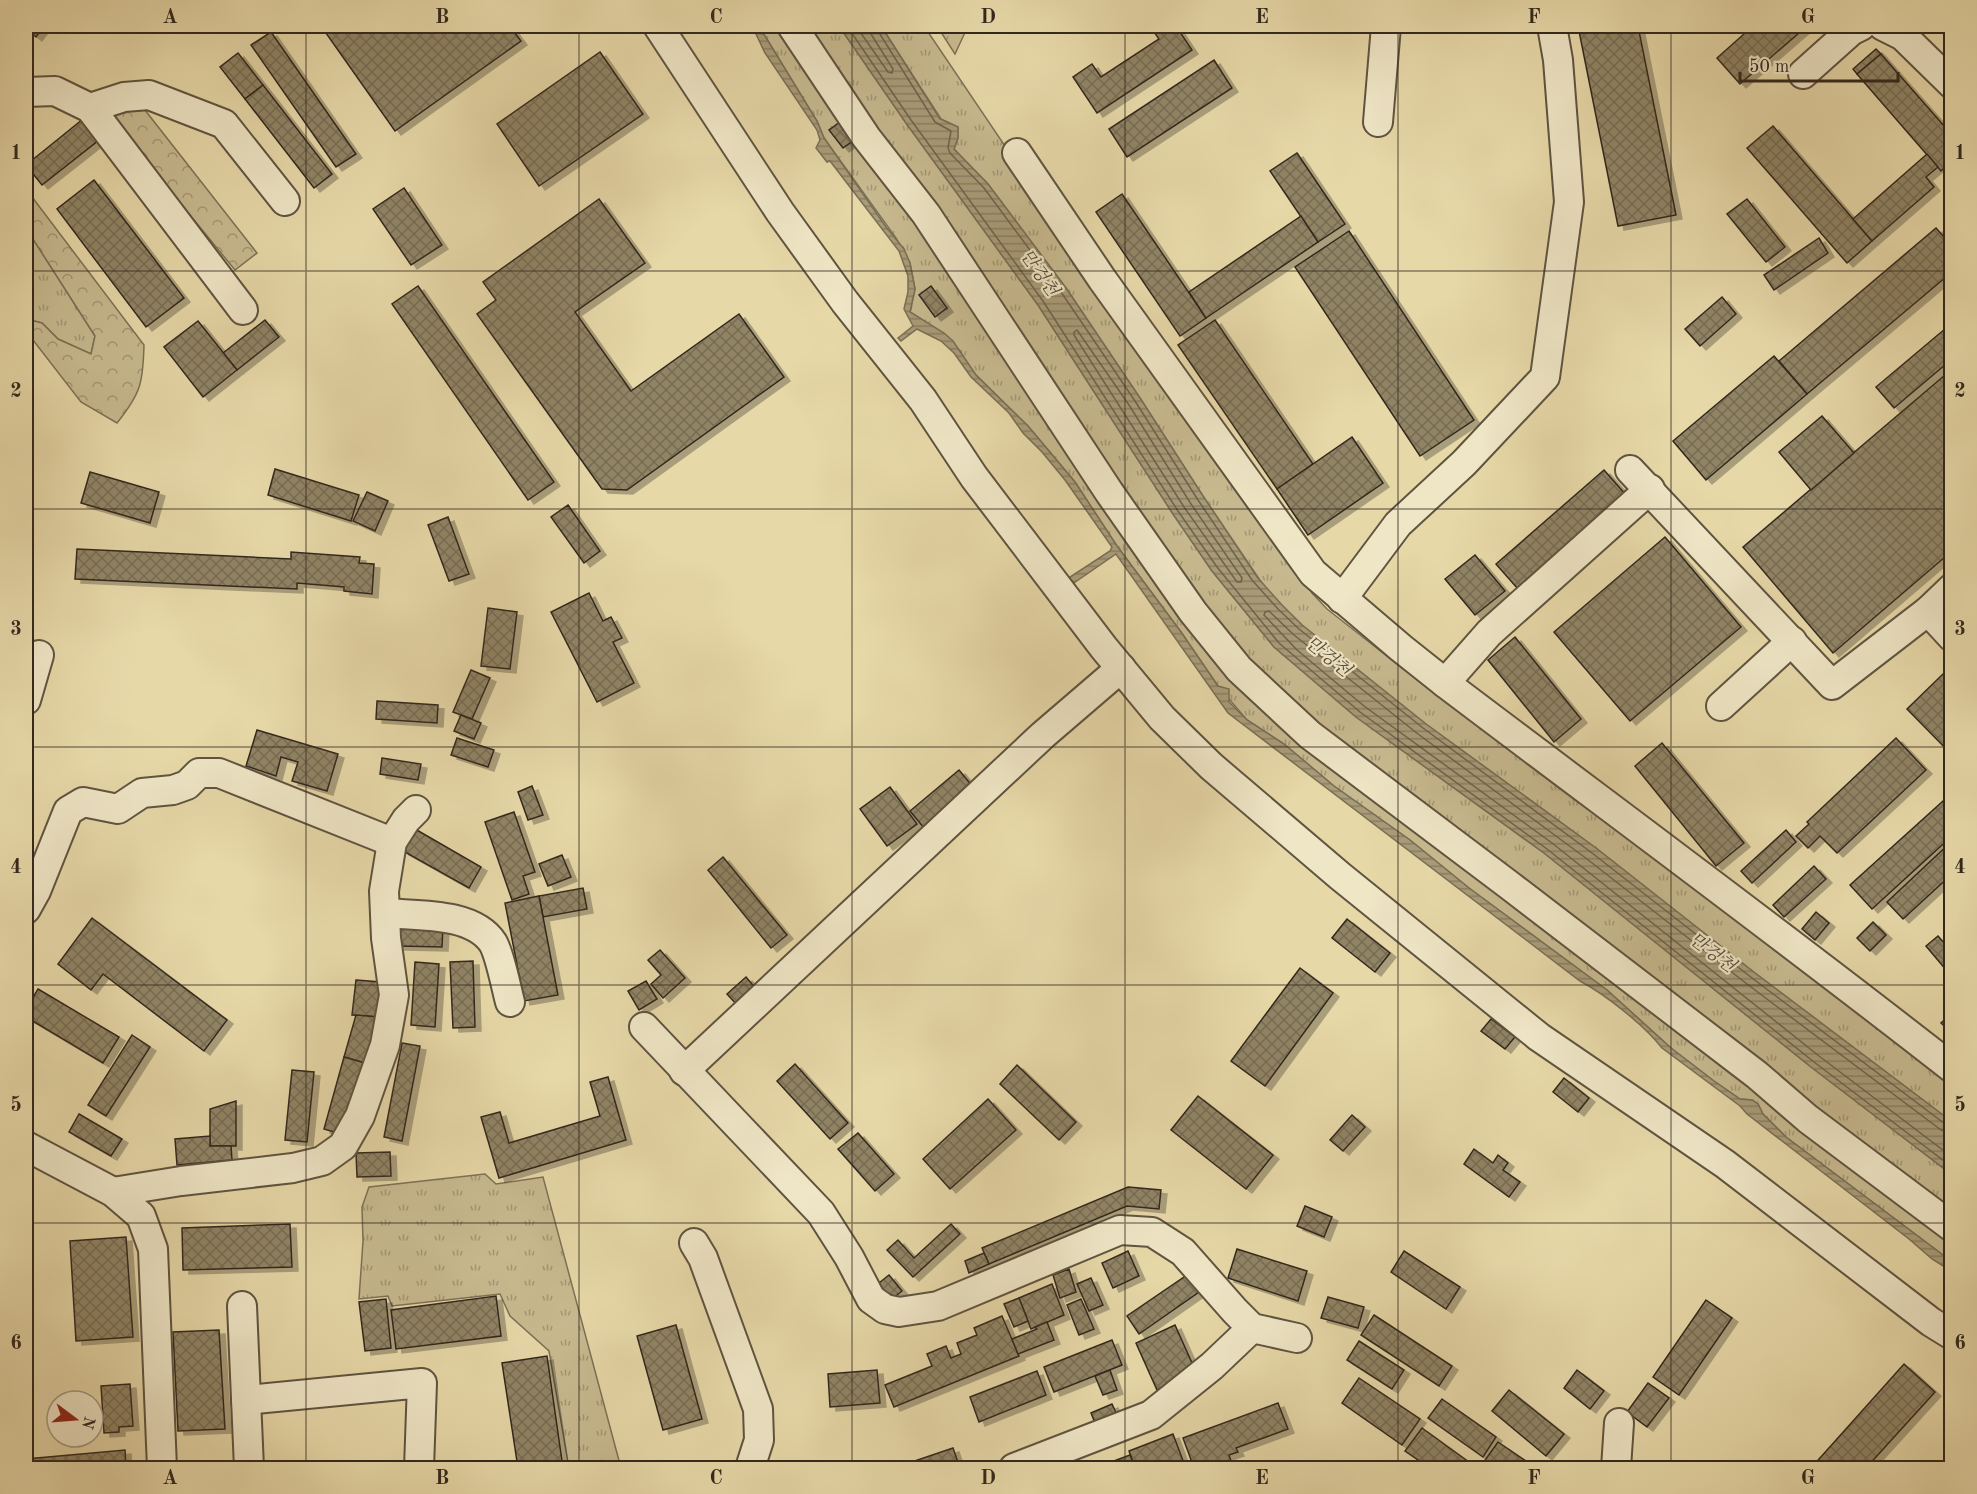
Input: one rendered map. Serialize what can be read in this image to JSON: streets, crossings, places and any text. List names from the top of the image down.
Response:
{
  "water": ["만겅천"],
  "scale_bar": "50 m",
  "north": "right",
  "grid": {
    "columns": [
      "A",
      "B",
      "C",
      "D",
      "E",
      "F",
      "G"
    ],
    "rows": [
      "1",
      "2",
      "3",
      "4",
      "5",
      "6"
    ]
  }
}
